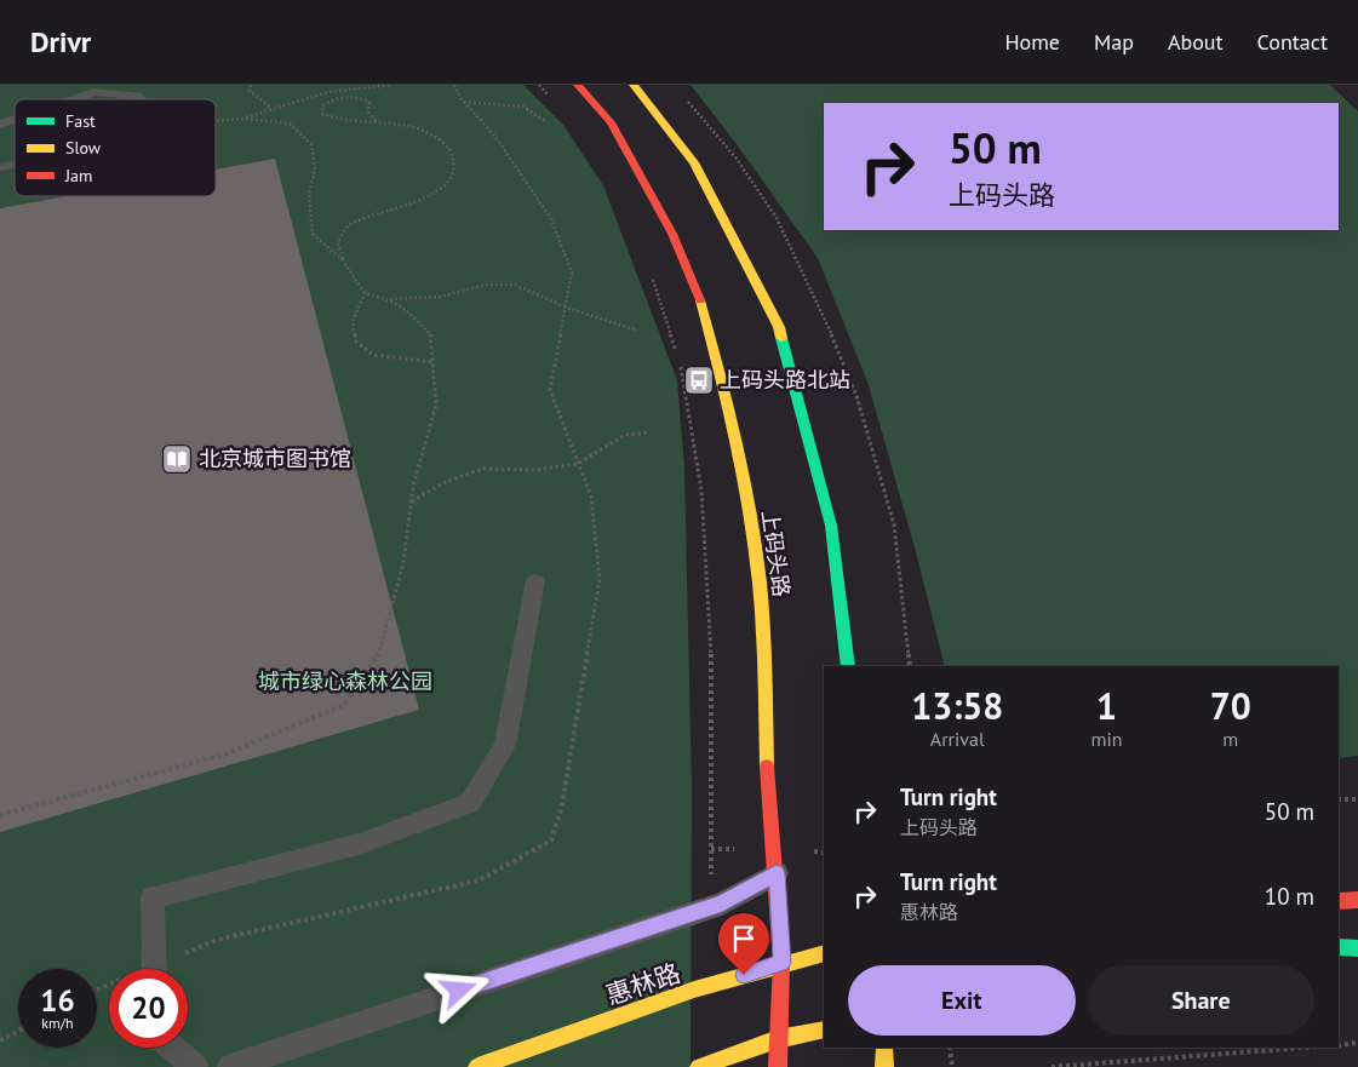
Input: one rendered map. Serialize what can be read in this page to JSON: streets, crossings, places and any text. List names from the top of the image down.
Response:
{
  "streets": {
    "main road": ["上码头路", "惠林路"]
  },
  "crossings": [
    ["上码头路", "惠林路"]
  ],
  "parks": ["城市绿心森林公园"],
  "places": {
    "bus stop": ["上码头路北站"],
    "library": ["北京城市图书馆"]
  },
  "legend": ["Fast", "Slow", "Jam"],
  "page": {
    "header": "Drivr",
    "nav": [
      "Home",
      "Map",
      "About",
      "Contact"
    ],
    "turn": ["50 m", "上码头路"],
    "eta": [
      "13:58",
      "Arrival",
      "1",
      "min",
      "70",
      "m"
    ],
    "list": [
      {
        "name": "Turn right",
        "note": "上码头路",
        "value": "50 m"
      },
      {
        "name": "Turn right",
        "note": "惠林路",
        "value": "10 m"
      }
    ],
    "buttons": ["Exit", "Share"],
    "speed": "16 km/h",
    "limit": "20"
  }
}
